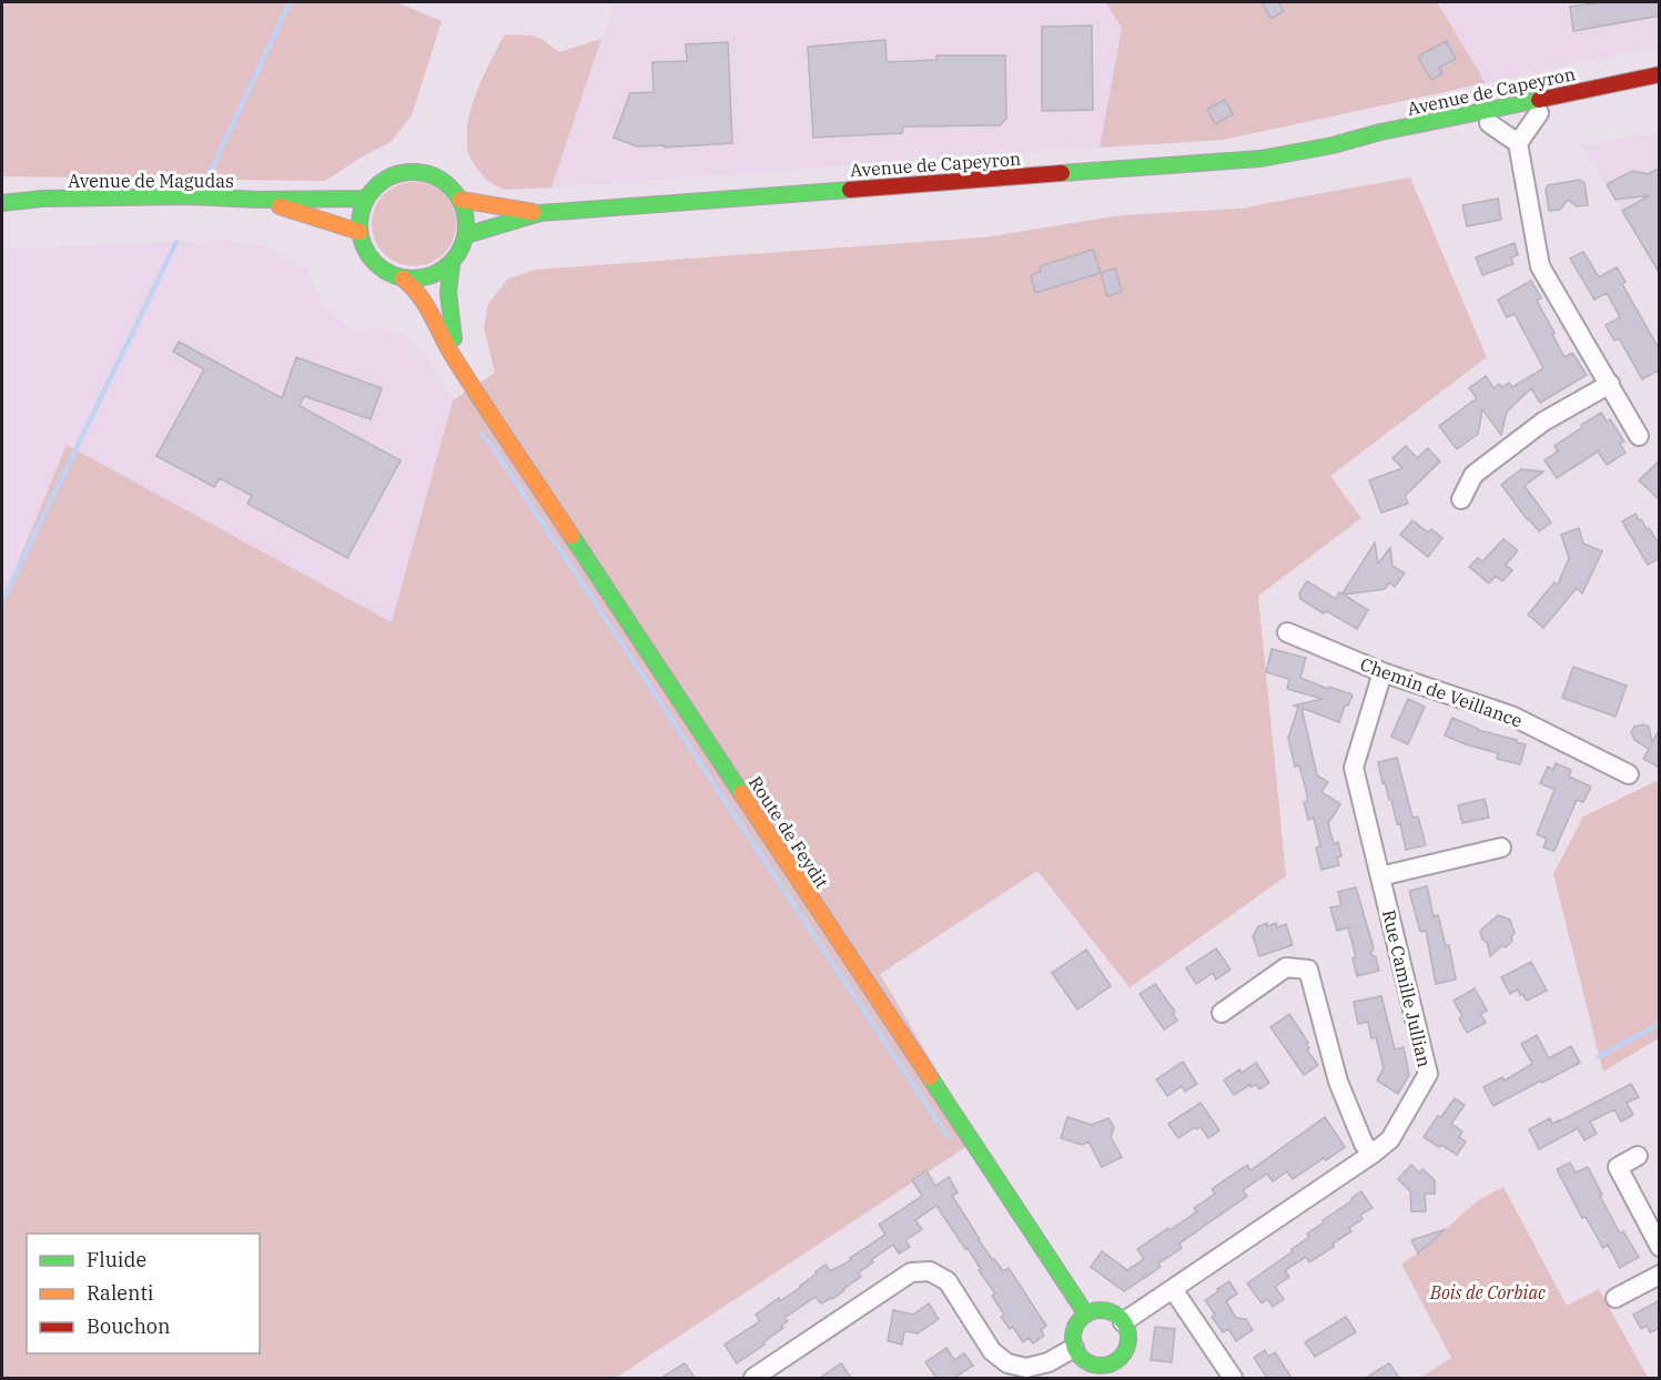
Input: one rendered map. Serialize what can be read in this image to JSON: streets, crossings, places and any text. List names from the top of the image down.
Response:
{
  "streets": {
    "main road": ["Avenue de Capeyron", "Avenue de Magudas", "Route de Feydit"],
    "street": ["Chemin de Veillance", "Rue Camille Jullian"]
  },
  "crossings": [
    ["Avenue de Capeyron", "Avenue de Magudas"],
    ["Avenue de Capeyron", "Route de Feydit"],
    ["Avenue de Magudas", "Route de Feydit"],
    ["Chemin de Veillance", "Rue Camille Jullian"],
    ["Route de Feydit", "Rue Camille Jullian"]
  ],
  "parks": ["Bois de Corbiac"],
  "legend": ["Fluide", "Ralenti", "Bouchon"]
}
